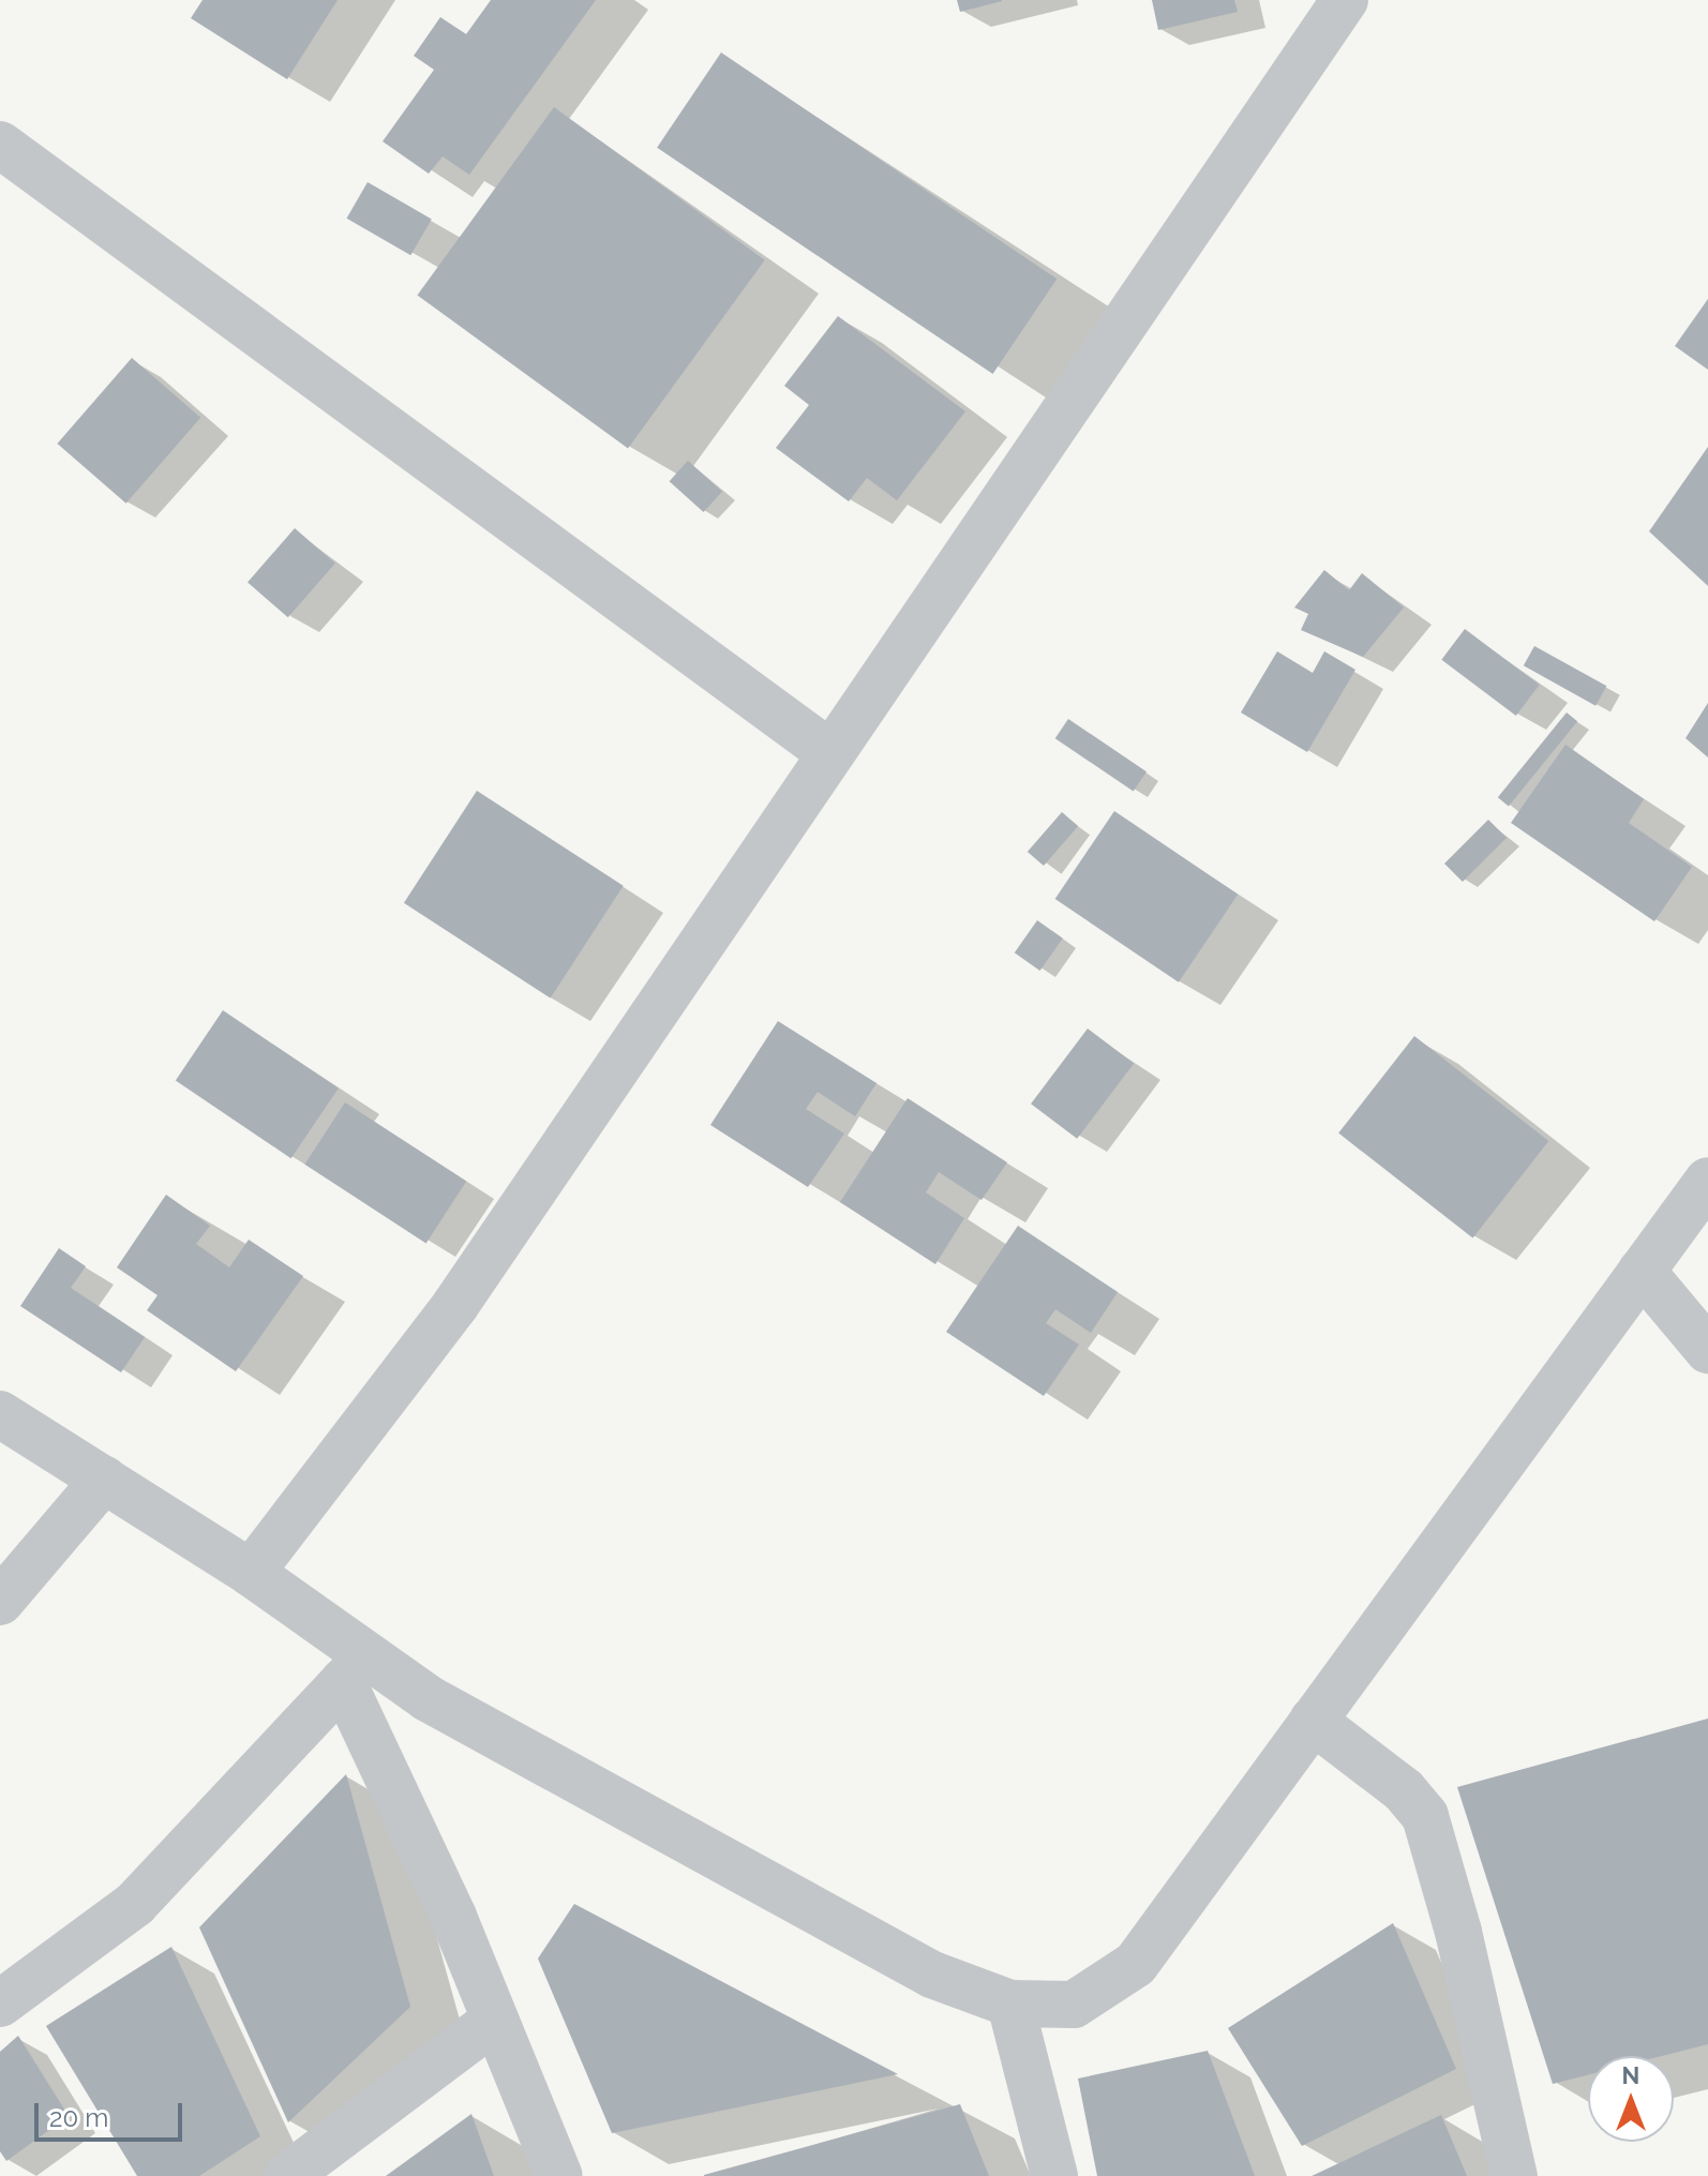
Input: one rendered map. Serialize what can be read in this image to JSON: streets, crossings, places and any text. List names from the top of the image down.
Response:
{
  "scale_bar": "20 m",
  "north": "top"
}
